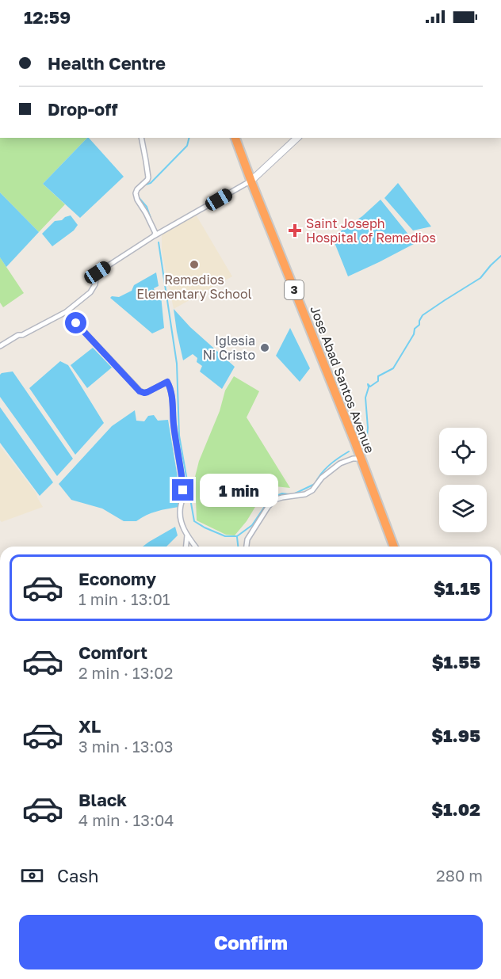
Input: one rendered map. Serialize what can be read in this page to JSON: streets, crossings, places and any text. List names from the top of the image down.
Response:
{
  "streets": {
    "highway": ["3", "Jose Abad Santos Avenue"]
  },
  "places": {
    "health": ["Saint Joseph Hospital of Remedios"],
    "other": ["Remedios Elementary School", "Iglesia Ni Cristo"]
  },
  "page": {
    "status": "12:59",
    "banner": ["Health Centre", "Drop-off"],
    "bubble": "1 min",
    "list": [
      {
        "name": "Economy",
        "note": "1 min · 13:01",
        "value": "$1.15"
      },
      {
        "name": "Comfort",
        "note": "2 min · 13:02",
        "value": "$1.55"
      },
      {
        "name": "XL",
        "note": "3 min · 13:03",
        "value": "$1.95"
      },
      {
        "name": "Black",
        "note": "4 min · 13:04",
        "value": "$1.02"
      }
    ],
    "pay": ["Cash", "280 m"],
    "buttons": "Confirm"
  }
}
